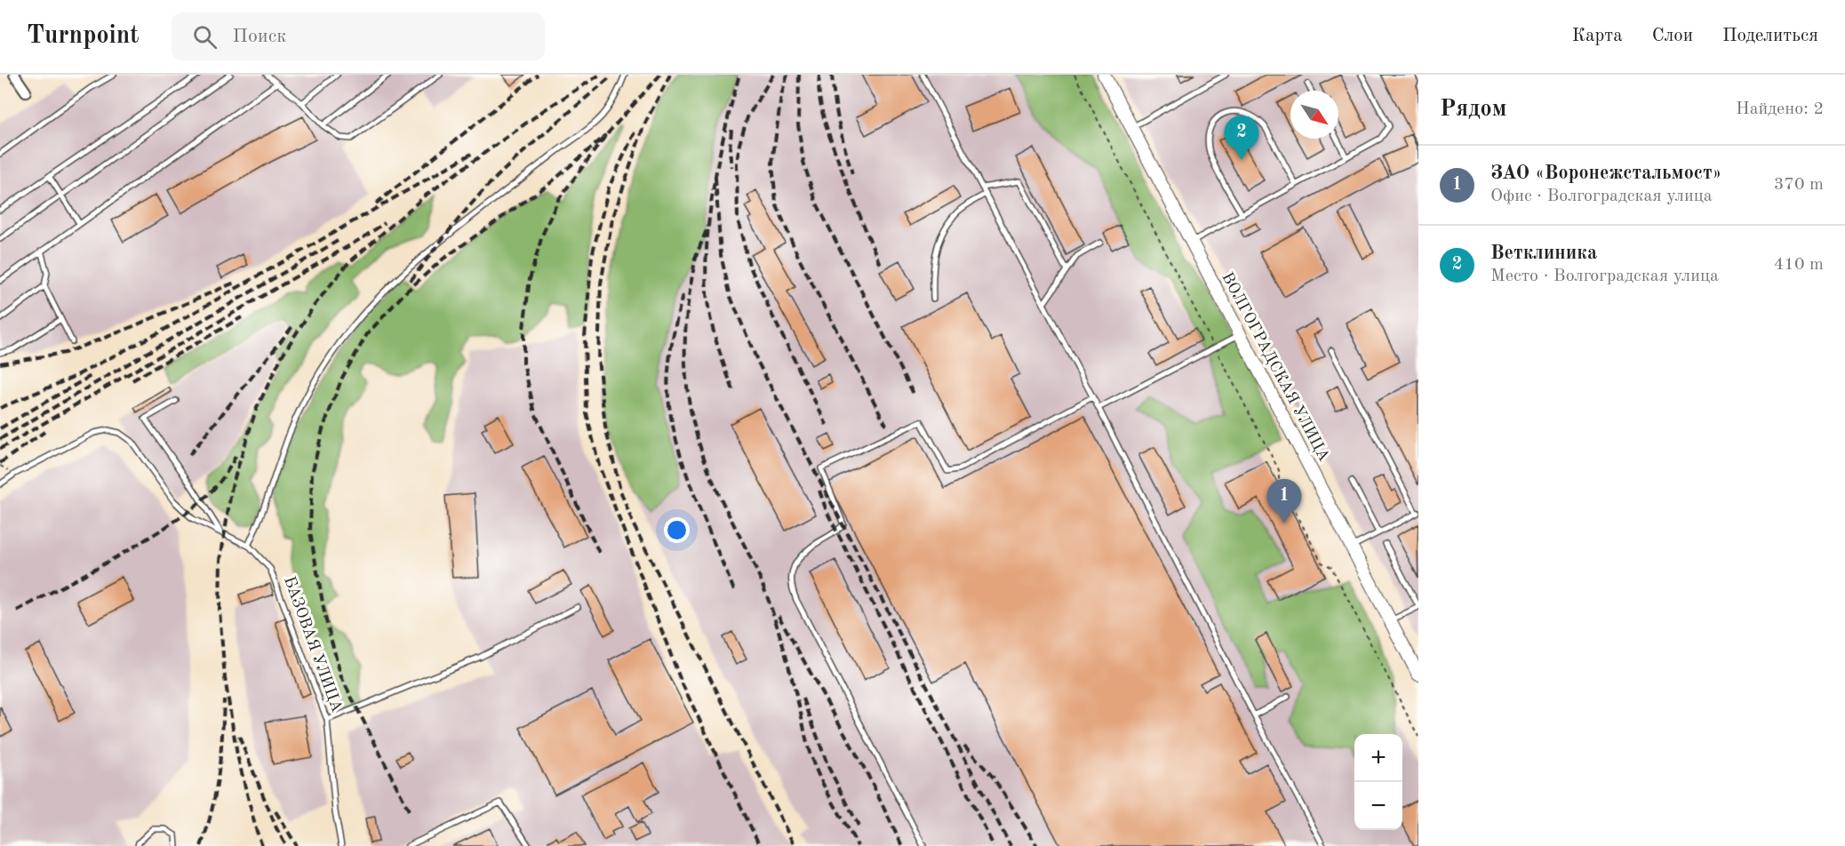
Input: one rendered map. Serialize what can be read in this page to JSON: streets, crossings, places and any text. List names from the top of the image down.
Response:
{
  "streets": {
    "main road": ["ВОЛГОГРАДСКАЯ УЛИЦА"],
    "lane": ["БАЗОВАЯ УЛИЦА"]
  },
  "north": "bottom right",
  "page": {
    "header": "Turnpoint",
    "search": "Поиск",
    "nav": ["Карта", "Слои", "Поделиться"],
    "heading": ["Рядом", "Найдено: 2"],
    "pins": ["2", "1"],
    "list": [
      {
        "mark": "1",
        "name": "ЗАО «Воронежстальмост»",
        "note": "Офис · Волгоградская улица",
        "value": "370 m"
      },
      {
        "mark": "2",
        "name": "Ветклиника",
        "note": "Место · Волгоградская улица",
        "value": "410 m"
      }
    ],
    "map_buttons": ["+", "−"]
  }
}
